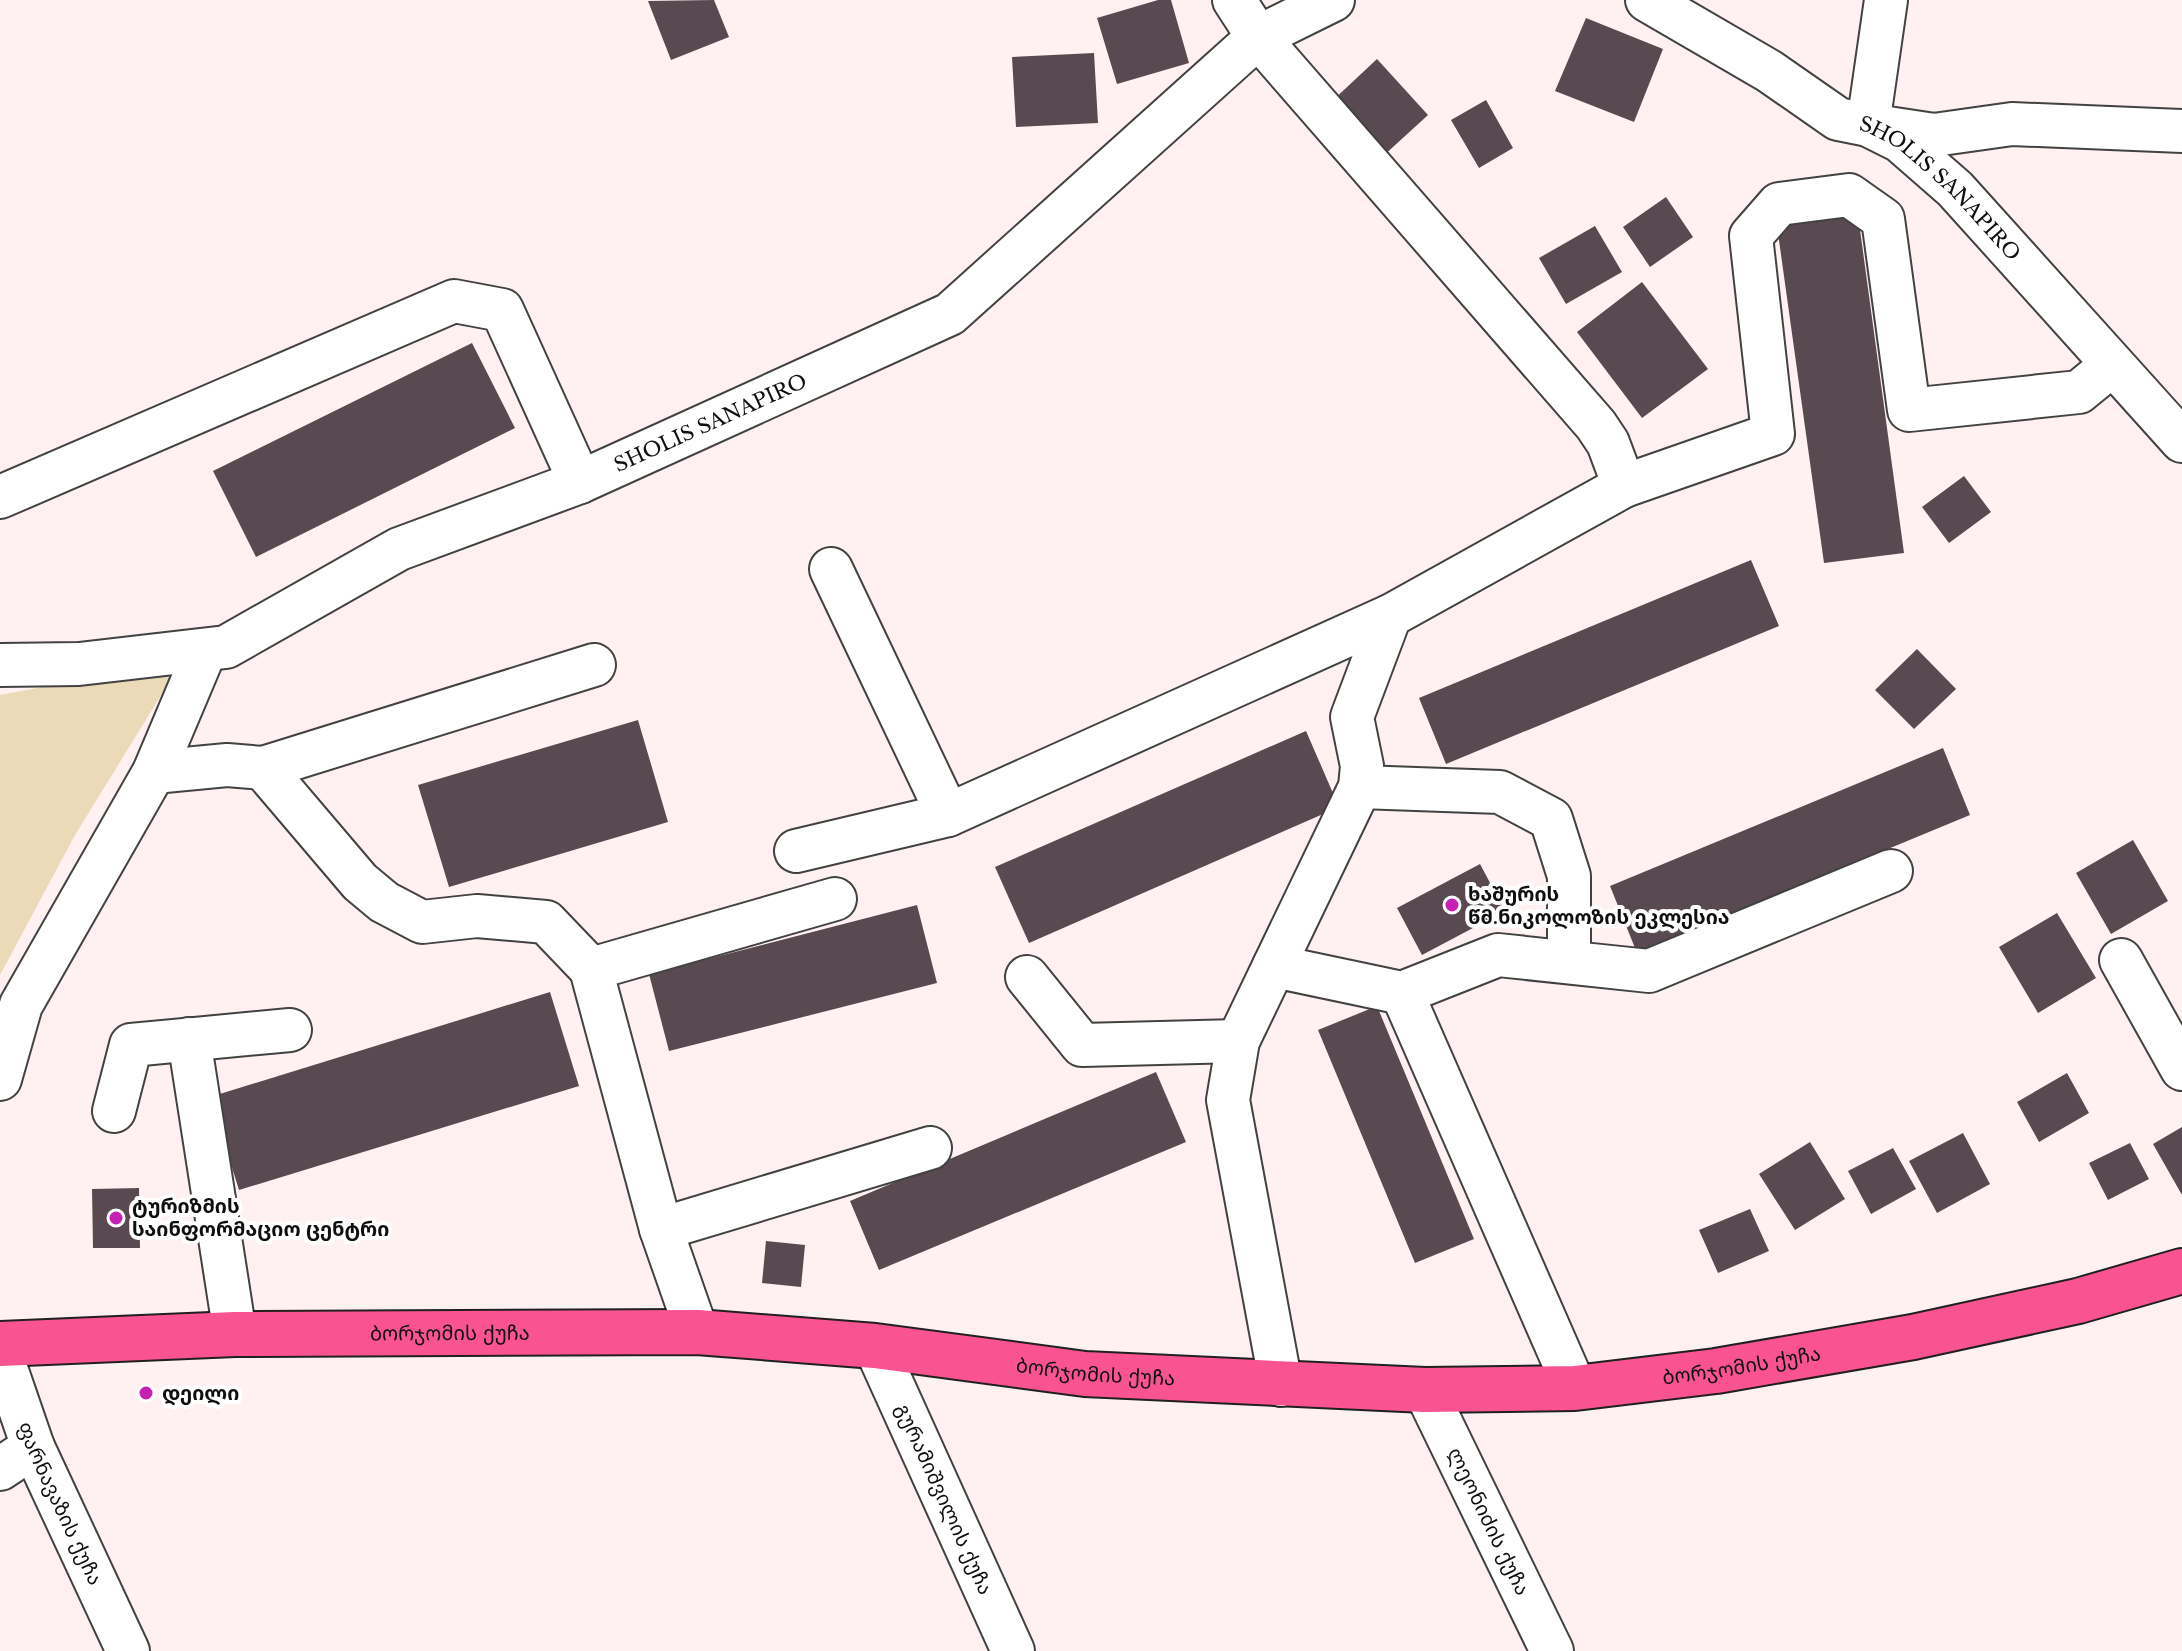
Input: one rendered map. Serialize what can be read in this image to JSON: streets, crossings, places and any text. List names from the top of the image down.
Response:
{
  "streets": {
    "highway": ["ბორჯომის ქუჩა"],
    "street": [
      "SHOLIS SANAPIRO",
      "გურამიშვილის ქუჩა",
      "ფარნავაზის ქუჩა",
      "ლეონიძის ქუჩა"
    ]
  },
  "crossings": [
    ["ბორჯომის ქუჩა", "გურამიშვილის ქუჩა"],
    ["ბორჯომის ქუჩა", "ლეონიძის ქუჩა"]
  ],
  "places": ["ხაშურის წმ.ნიკოლოზის ეკლესია", "ტურიზმის საინფორმაციო ცენტრი", "დეილი"]
}
